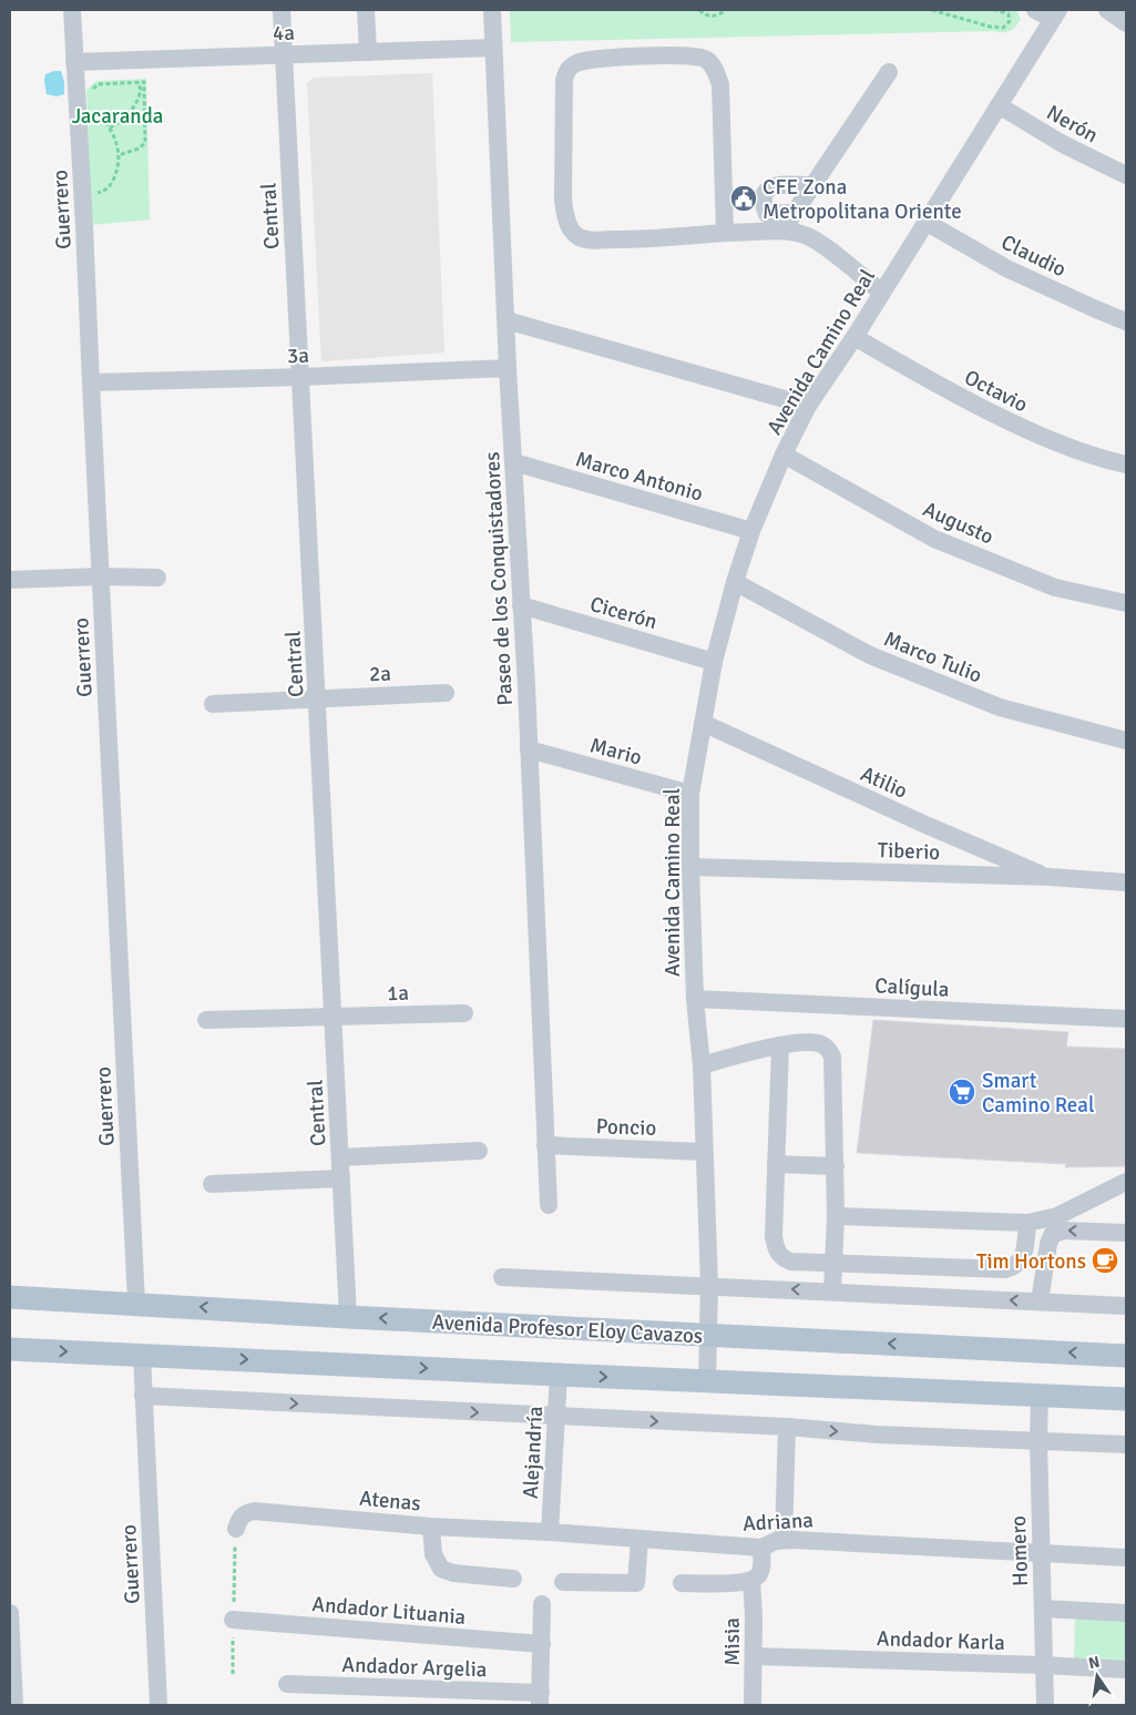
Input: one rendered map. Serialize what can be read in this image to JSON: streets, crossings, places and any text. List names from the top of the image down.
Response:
{
  "streets": {
    "main road": ["Avenida Profesor Eloy Cavazos"],
    "street": [
      "4a",
      "Nerón",
      "Guerrero",
      "Central",
      "Claudio",
      "Avenida Camino Real",
      "3a",
      "Octavio",
      "Marco Antonio",
      "Augusto",
      "Paseo de los Conquistadores",
      "Cicerón",
      "Marco Tulio",
      "2a",
      "Mario",
      "Atilio",
      "Tiberio",
      "Calígula",
      "1a",
      "Poncio",
      "Alejandría",
      "Atenas",
      "Adriana",
      "Homero",
      "Andador Lituania",
      "Andador Karla",
      "Misia",
      "Andador Argelia"
    ]
  },
  "crossings": [
    ["4a", "Guerrero"],
    ["4a", "Central"],
    ["4a", "Paseo de los Conquistadores"],
    ["Nerón", "Avenida Camino Real"],
    ["Guerrero", "3a"],
    ["Guerrero", "Avenida Profesor Eloy Cavazos"],
    ["Central", "3a"],
    ["Central", "2a"],
    ["Central", "1a"],
    ["Central", "Avenida Profesor Eloy Cavazos"],
    ["Claudio", "Avenida Camino Real"],
    ["Avenida Camino Real", "Octavio"],
    ["Avenida Camino Real", "Marco Antonio"],
    ["Avenida Camino Real", "Augusto"],
    ["Avenida Camino Real", "Cicerón"],
    ["Avenida Camino Real", "Marco Tulio"],
    ["Avenida Camino Real", "Mario"],
    ["Avenida Camino Real", "Atilio"],
    ["Avenida Camino Real", "Tiberio"],
    ["Avenida Camino Real", "Calígula"],
    ["Avenida Camino Real", "Poncio"],
    ["Avenida Camino Real", "Avenida Profesor Eloy Cavazos"],
    ["3a", "Paseo de los Conquistadores"],
    ["Marco Antonio", "Paseo de los Conquistadores"],
    ["Paseo de los Conquistadores", "Cicerón"],
    ["Paseo de los Conquistadores", "Mario"],
    ["Paseo de los Conquistadores", "Poncio"],
    ["Atilio", "Tiberio"],
    ["Alejandría", "Atenas"],
    ["Alejandría", "Adriana"],
    ["Atenas", "Adriana"],
    ["Adriana", "Homero"],
    ["Homero", "Andador Karla"],
    ["Andador Karla", "Misia"]
  ],
  "parks": ["Jacaranda"],
  "places": {
    "public building": ["CFE Zona Metropolitana Oriente"],
    "supermarket": ["Smart Camino Real"],
    "cafe": ["Tim Hortons"]
  },
  "north": "top"
}
